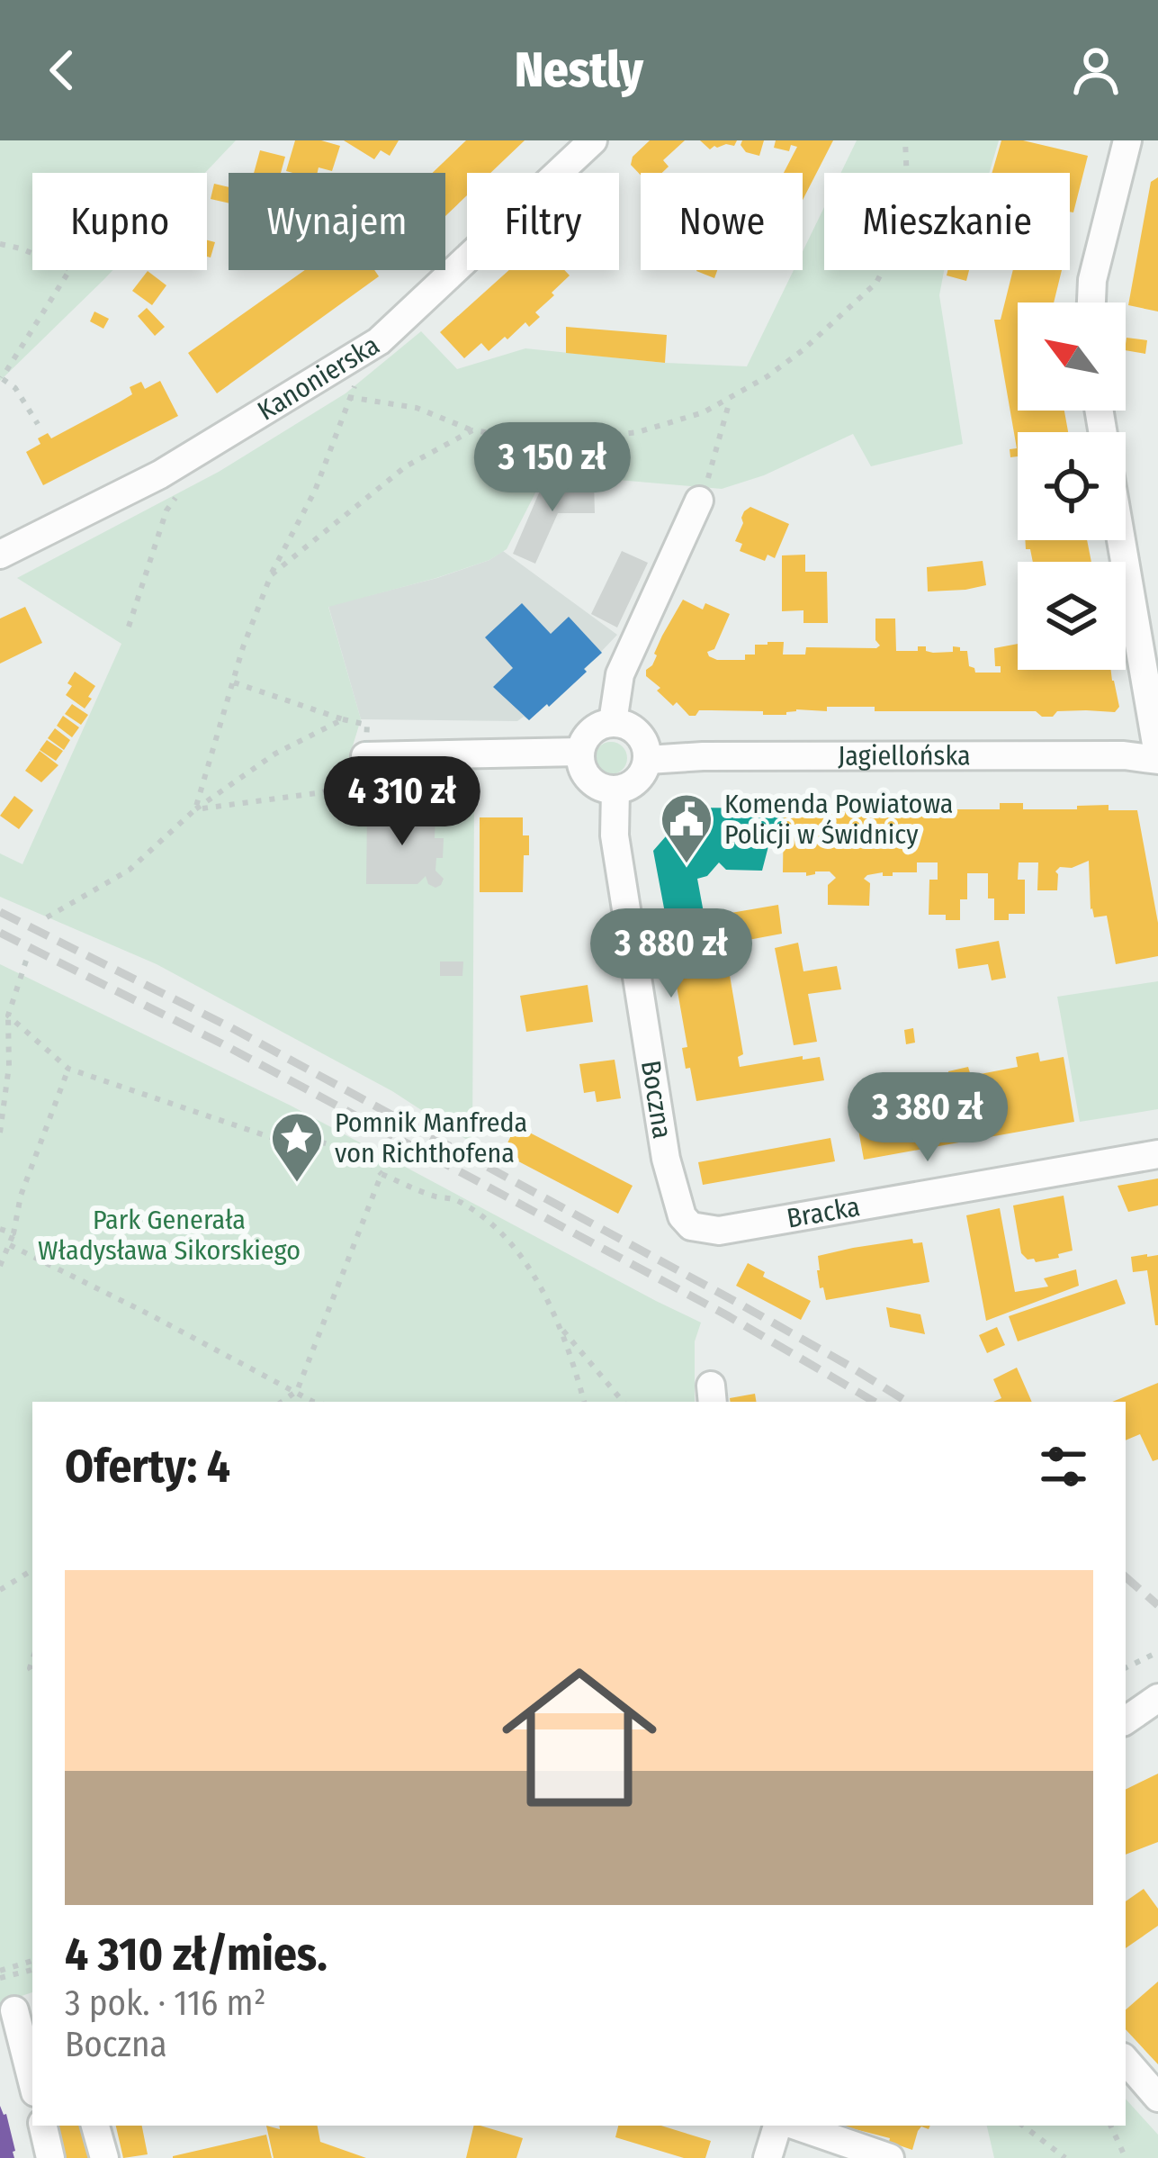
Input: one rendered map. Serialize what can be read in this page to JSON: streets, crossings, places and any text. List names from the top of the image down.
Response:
{
  "streets": {
    "street": [
      "Kanonierska",
      "Jagiellońska",
      "Boczna",
      "Bracka"
    ]
  },
  "crossings": [
    ["Jagiellońska", "Boczna"],
    ["Boczna", "Bracka"]
  ],
  "parks": ["Park Generała Władysława Sikorskiego"],
  "places": {
    "public building": ["Komenda Powiatowa Policji w Świdnicy"],
    "place": ["Pomnik Manfreda von Richthofena"]
  },
  "north": "top left",
  "page": {
    "header": "Nestly",
    "chip": [
      "Kupno",
      "Wynajem",
      "Filtry",
      "Nowe",
      "Mieszkanie"
    ],
    "price": [
      "3 150 zł",
      "4 310 zł",
      "3 880 zł",
      "3 380 zł"
    ],
    "heading": "Oferty: 4",
    "list": [
      {
        "name": "4 310 zł/mies.",
        "note": "3 pok. · 116 m² · Boczna"
      }
    ]
  }
}
